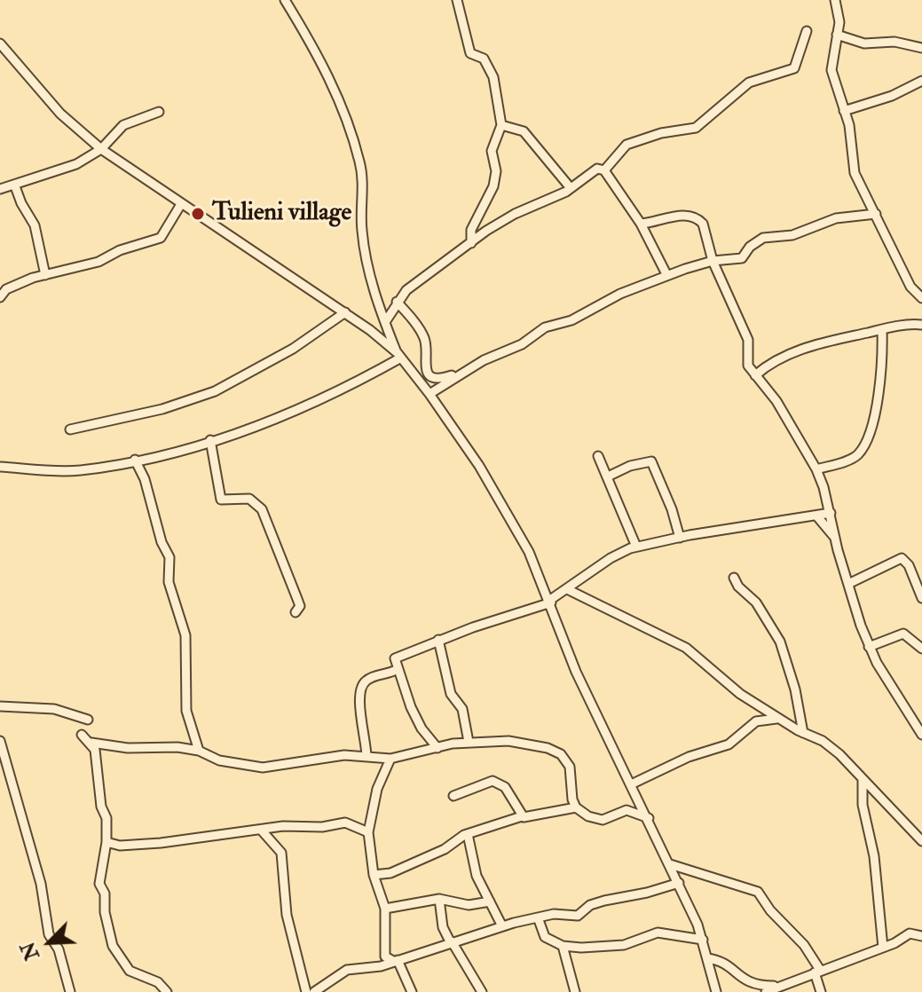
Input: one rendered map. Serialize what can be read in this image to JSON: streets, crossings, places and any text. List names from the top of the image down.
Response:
{
  "places": ["Tulieni village"],
  "north": "bottom left"
}
